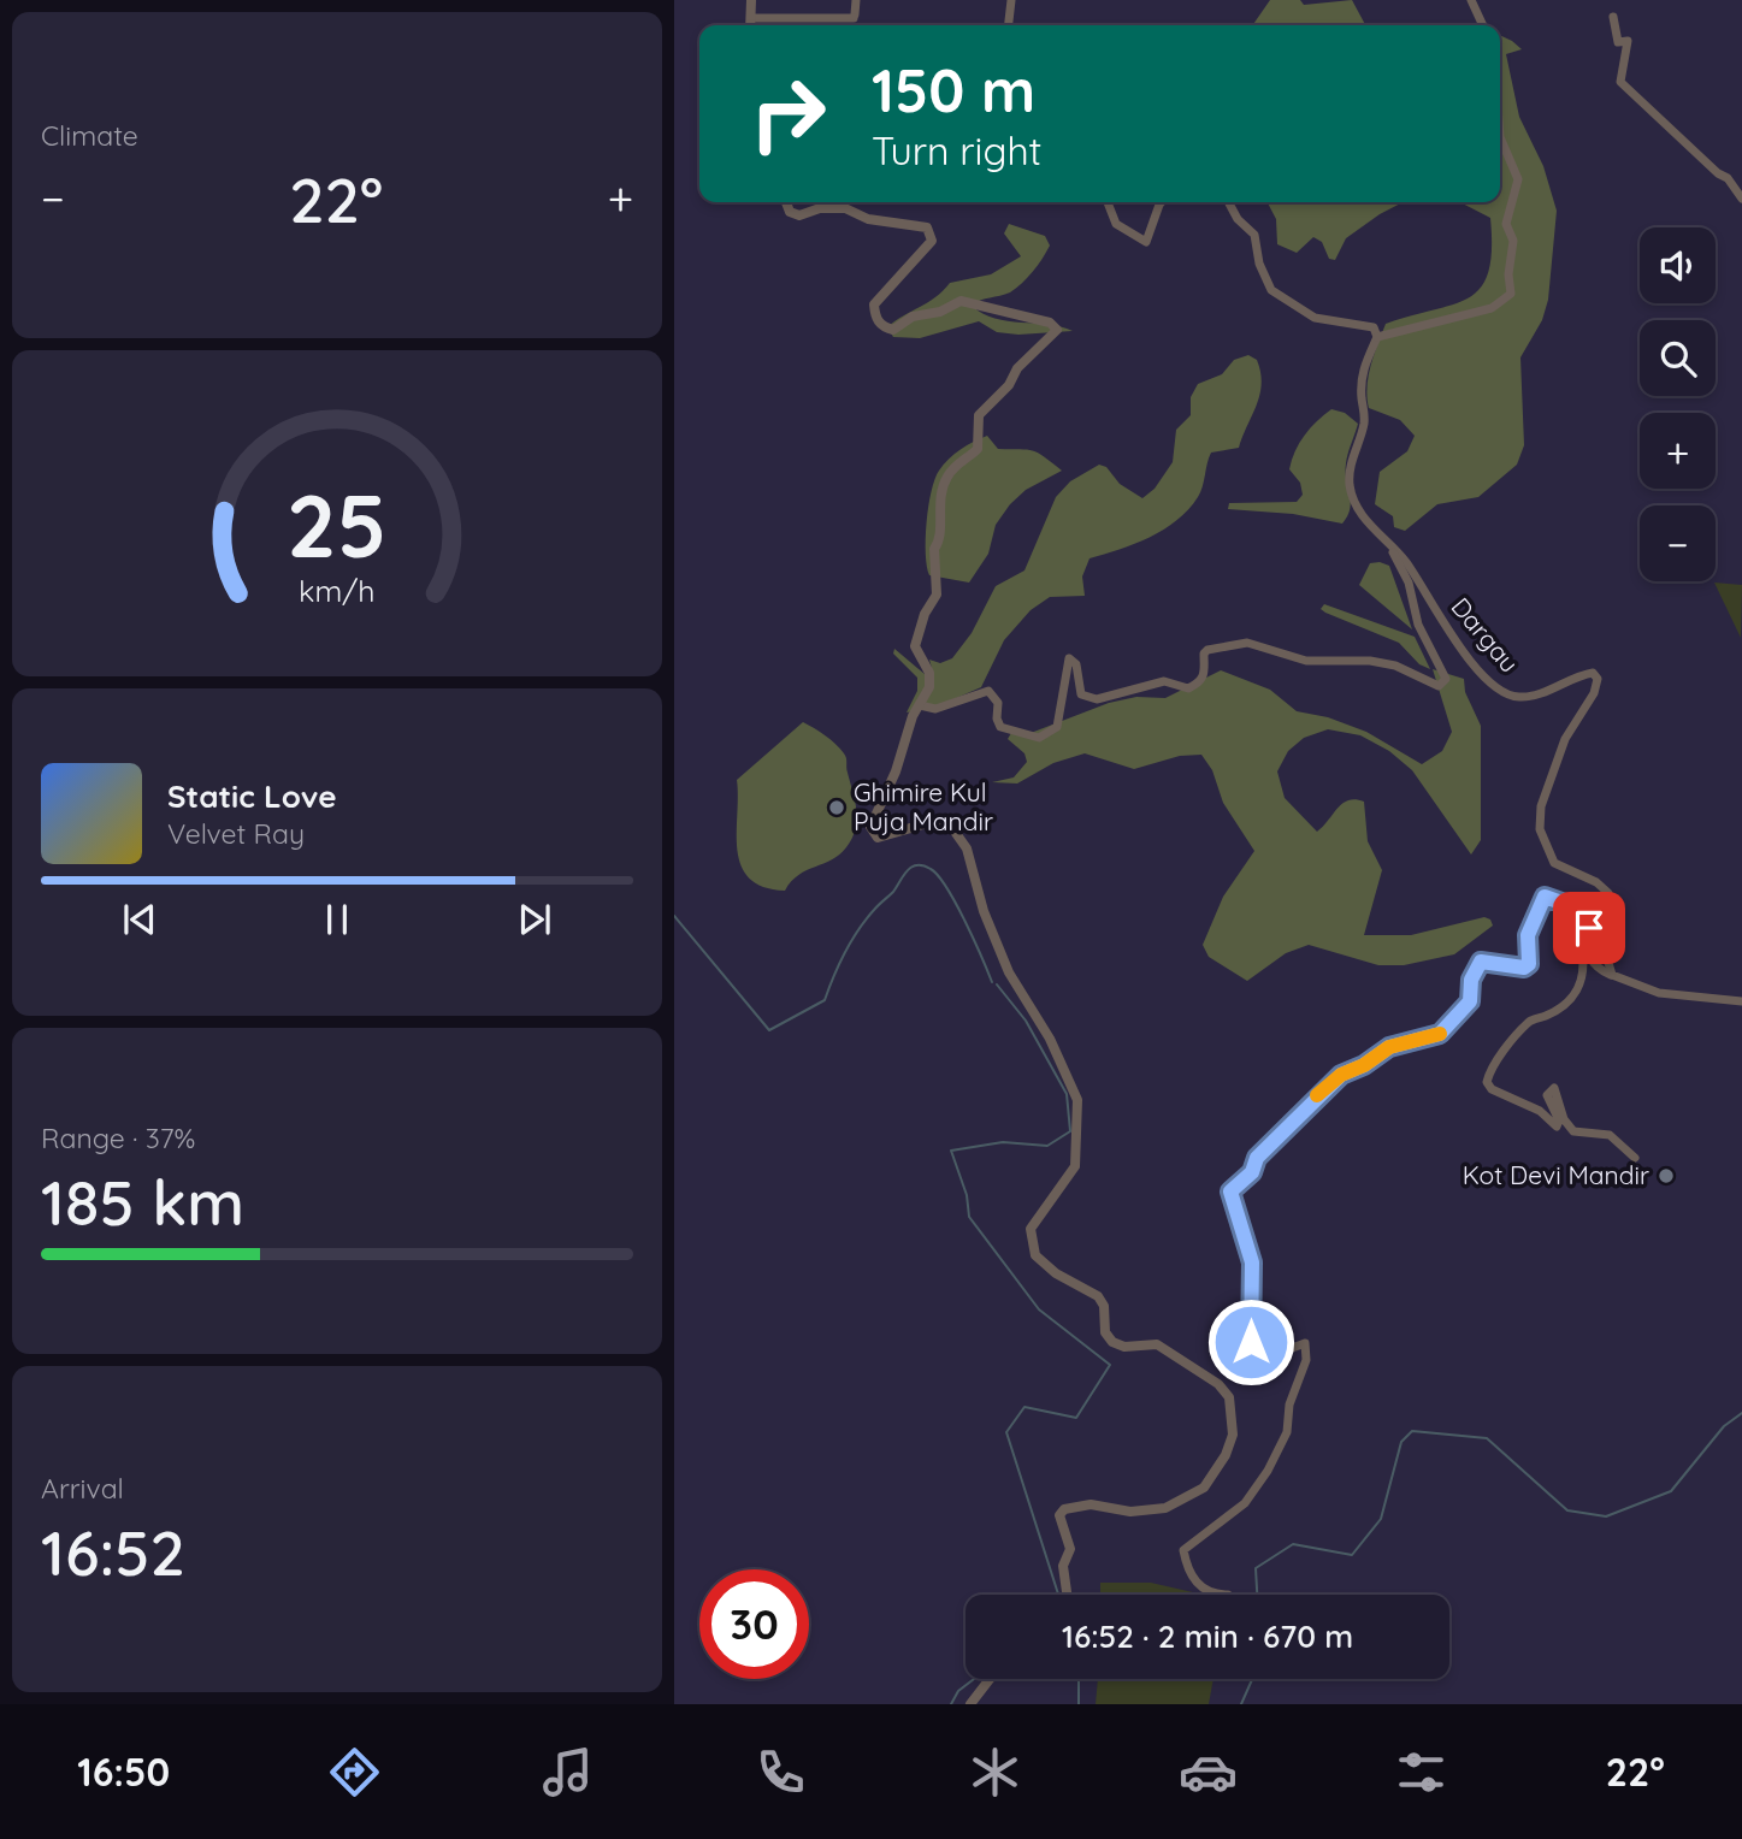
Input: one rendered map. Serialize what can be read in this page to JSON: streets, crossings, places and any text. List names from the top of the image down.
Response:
{
  "streets": {
    "street": ["Dargau"]
  },
  "places": ["Ghimire Kul Puja Mandir", "Kot Devi Mandir"],
  "page": {
    "tile": [
      "Climate",
      ["Range · 37%", "185 km"],
      ["Arrival", "16:52"]
    ],
    "turn": ["150 m", "Turn right"],
    "heat": ["−", "22°", "+"],
    "map_buttons": ["+", "−"],
    "song": ["Static Love", "Velvet Ray"],
    "limit": "30",
    "trip": "16:52 · 2 min · 670 m",
    "tabs": ["16:50", "22°"],
    "gauge": ["25", "km/h"]
  }
}
